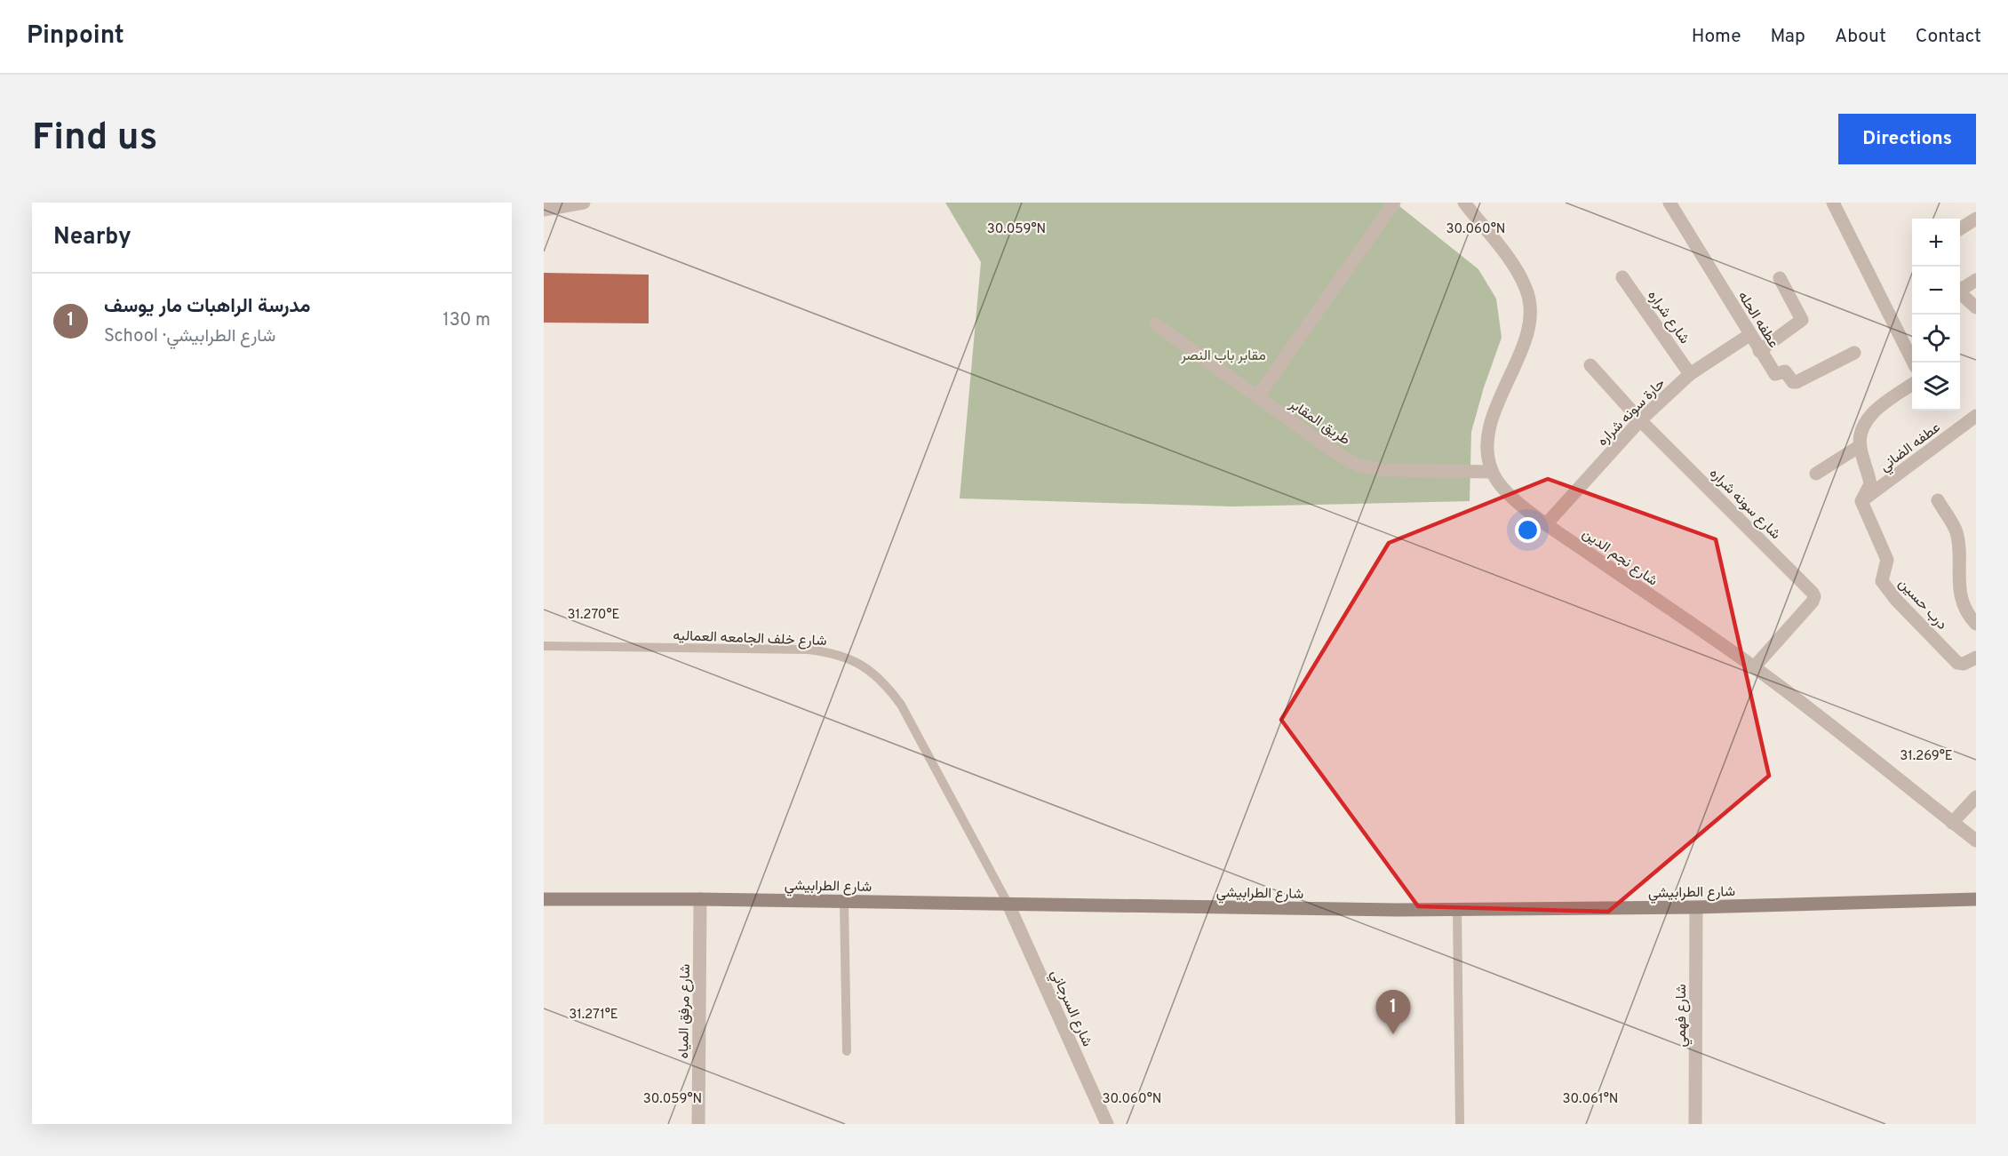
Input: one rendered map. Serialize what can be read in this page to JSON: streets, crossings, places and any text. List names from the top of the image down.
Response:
{
  "streets": {
    "street": [
      "شارع شراره",
      "عطفه الحله",
      "حارة سونه شراره",
      "طريق المقابر",
      "عطفه الضاني",
      "شارع سونه شراره",
      "شارع نجم الدين",
      "درب حسين",
      "شارع الطرابيشي",
      "شارع السرجاني",
      "شارع مرفق المياه",
      "شارع فهمي"
    ],
    "lane": ["شارع خلف الجامعه العماليه"]
  },
  "crossings": [
    ["شارع شراره", "حارة سونه شراره"],
    ["عطفه الحله", "حارة سونه شراره"],
    ["حارة سونه شراره", "شارع سونه شراره"],
    ["حارة سونه شراره", "شارع نجم الدين"],
    ["طريق المقابر", "شارع نجم الدين"],
    ["عطفه الضاني", "درب حسين"],
    ["شارع سونه شراره", "شارع نجم الدين"],
    ["شارع خلف الجامعه العماليه", "شارع الطرابيشي"],
    ["شارع خلف الجامعه العماليه", "شارع السرجاني"],
    ["شارع الطرابيشي", "شارع السرجاني"],
    ["شارع الطرابيشي", "شارع مرفق المياه"],
    ["شارع الطرابيشي", "شارع فهمي"]
  ],
  "parks": ["مقابر باب النصر"],
  "page": {
    "header": "Pinpoint",
    "nav": [
      "Home",
      "Map",
      "About",
      "Contact"
    ],
    "buttons": "Directions",
    "title": "Find us",
    "heading": "Nearby",
    "map_buttons": ["+", "−"],
    "list": [
      {
        "mark": "1",
        "name": "مدرسة الراهبات مار يوسف",
        "note": "School · شارع الطرابيشي",
        "value": "130 m"
      }
    ],
    "pins": "1"
  },
  "coordinates": [
    "30.059°N",
    "30.060°N",
    "31.270°E",
    "31.269°E",
    "31.271°E",
    "30.061°N"
  ]
}
